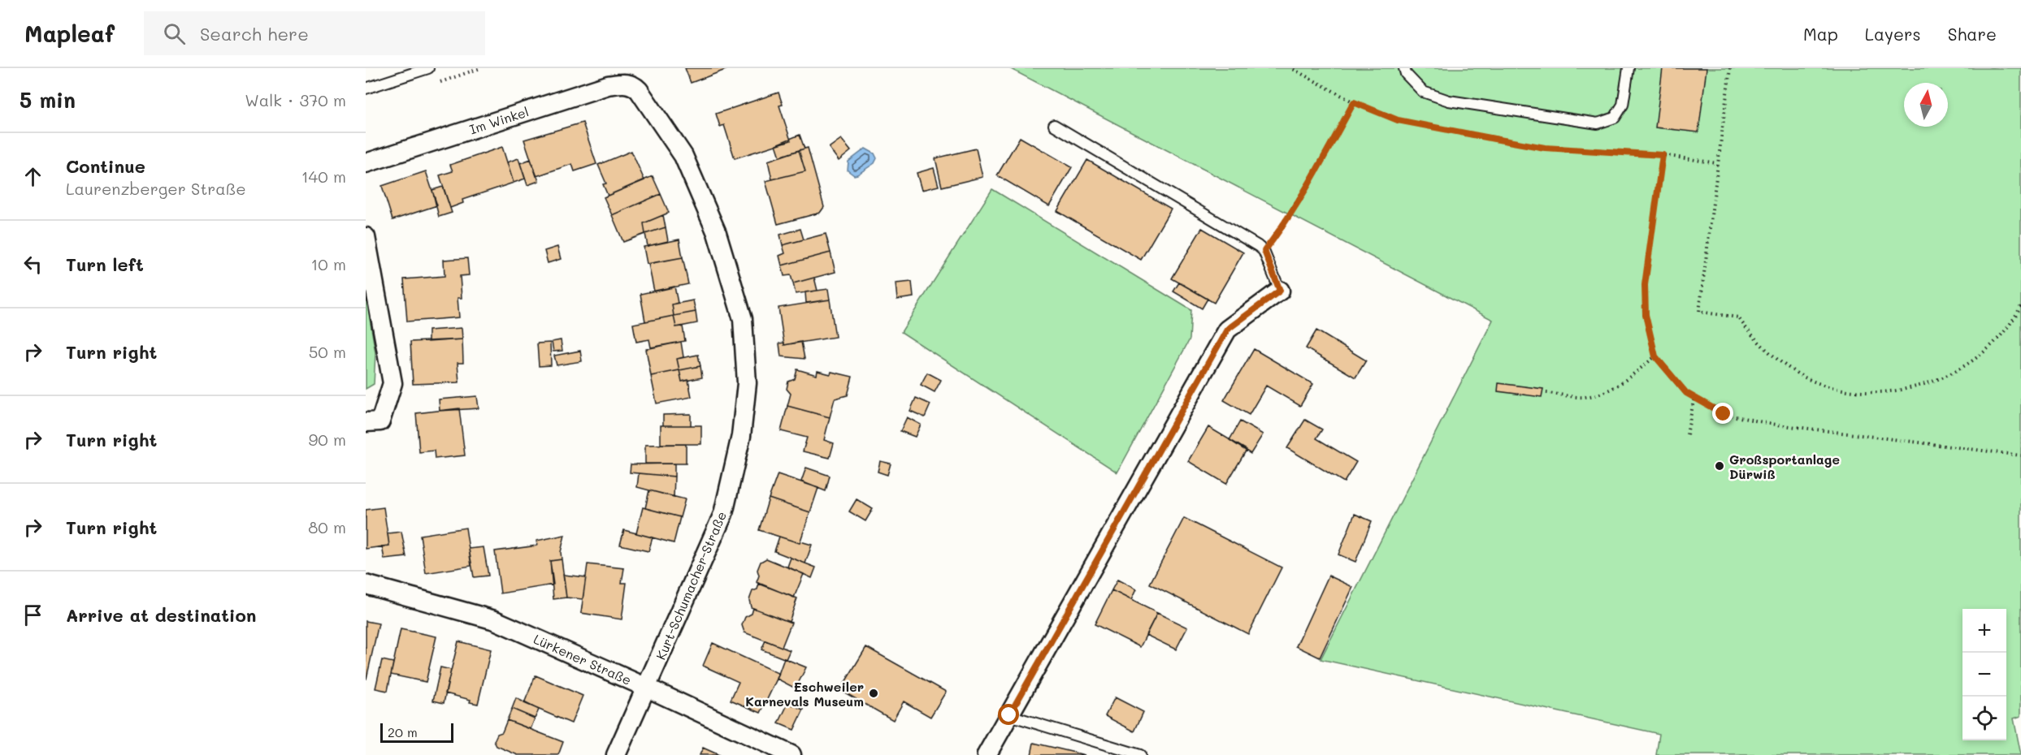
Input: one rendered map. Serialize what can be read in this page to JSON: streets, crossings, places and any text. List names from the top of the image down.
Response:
{
  "streets": {
    "street": ["Im Winkel", "Kurt-Schumacher-Straße", "Lürkener Straße"]
  },
  "crossings": [
    ["Im Winkel", "Kurt-Schumacher-Straße"],
    ["Kurt-Schumacher-Straße", "Lürkener Straße"]
  ],
  "places": ["Großsportanlage Dürwiß", "Eschweiler Karnevals Museum"],
  "scale_bar": "20 m",
  "north": "top",
  "page": {
    "header": "Mapleaf",
    "search": "Search here",
    "nav": ["Map", "Layers", "Share"],
    "heading": ["5 min", "Walk · 370 m"],
    "list": [
      ["Continue", "Laurenzberger Straße", "140 m"],
      ["Turn left", "10 m"],
      ["Turn right", "50 m"],
      ["Turn right", "90 m"],
      ["Turn right", "80 m"],
      "Arrive at destination"
    ],
    "map_buttons": ["+", "−"],
    "scale": "20 m"
  }
}
